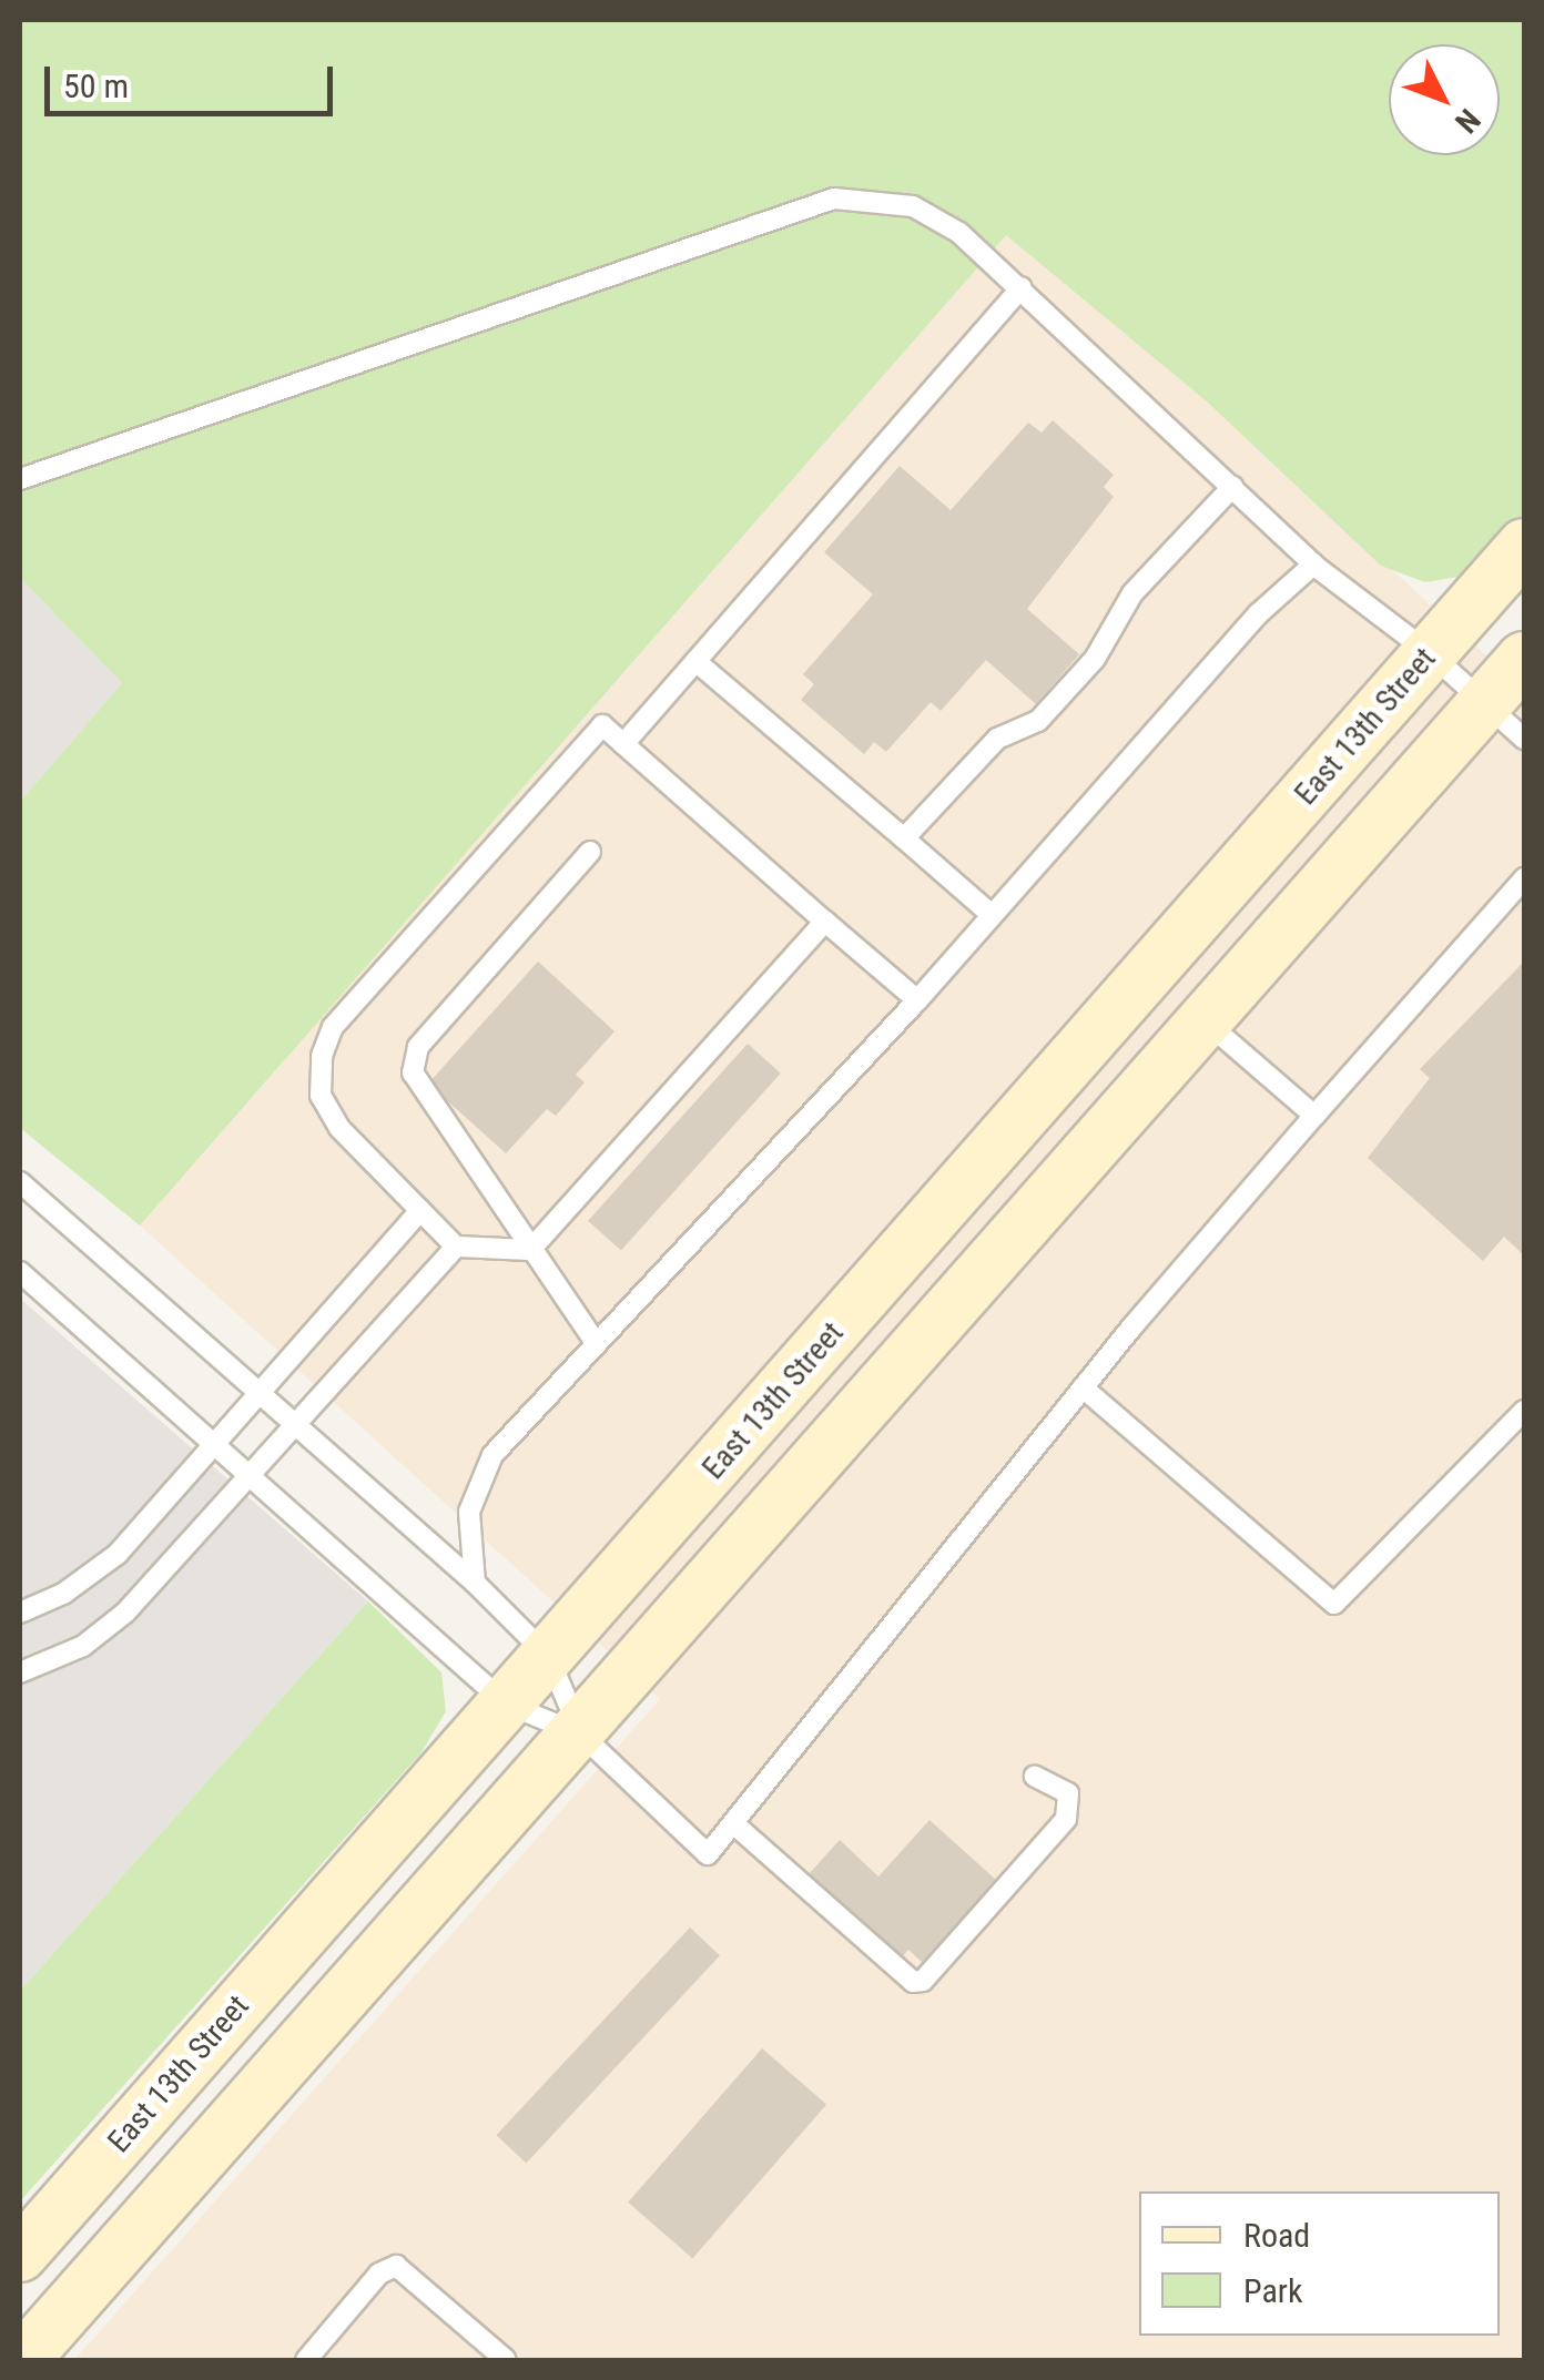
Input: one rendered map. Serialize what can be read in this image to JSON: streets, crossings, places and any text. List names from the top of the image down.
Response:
{
  "streets": {
    "main road": ["East 13th Street"]
  },
  "legend": ["Road", "Park"],
  "scale_bar": "50 m",
  "north": "bottom right"
}
